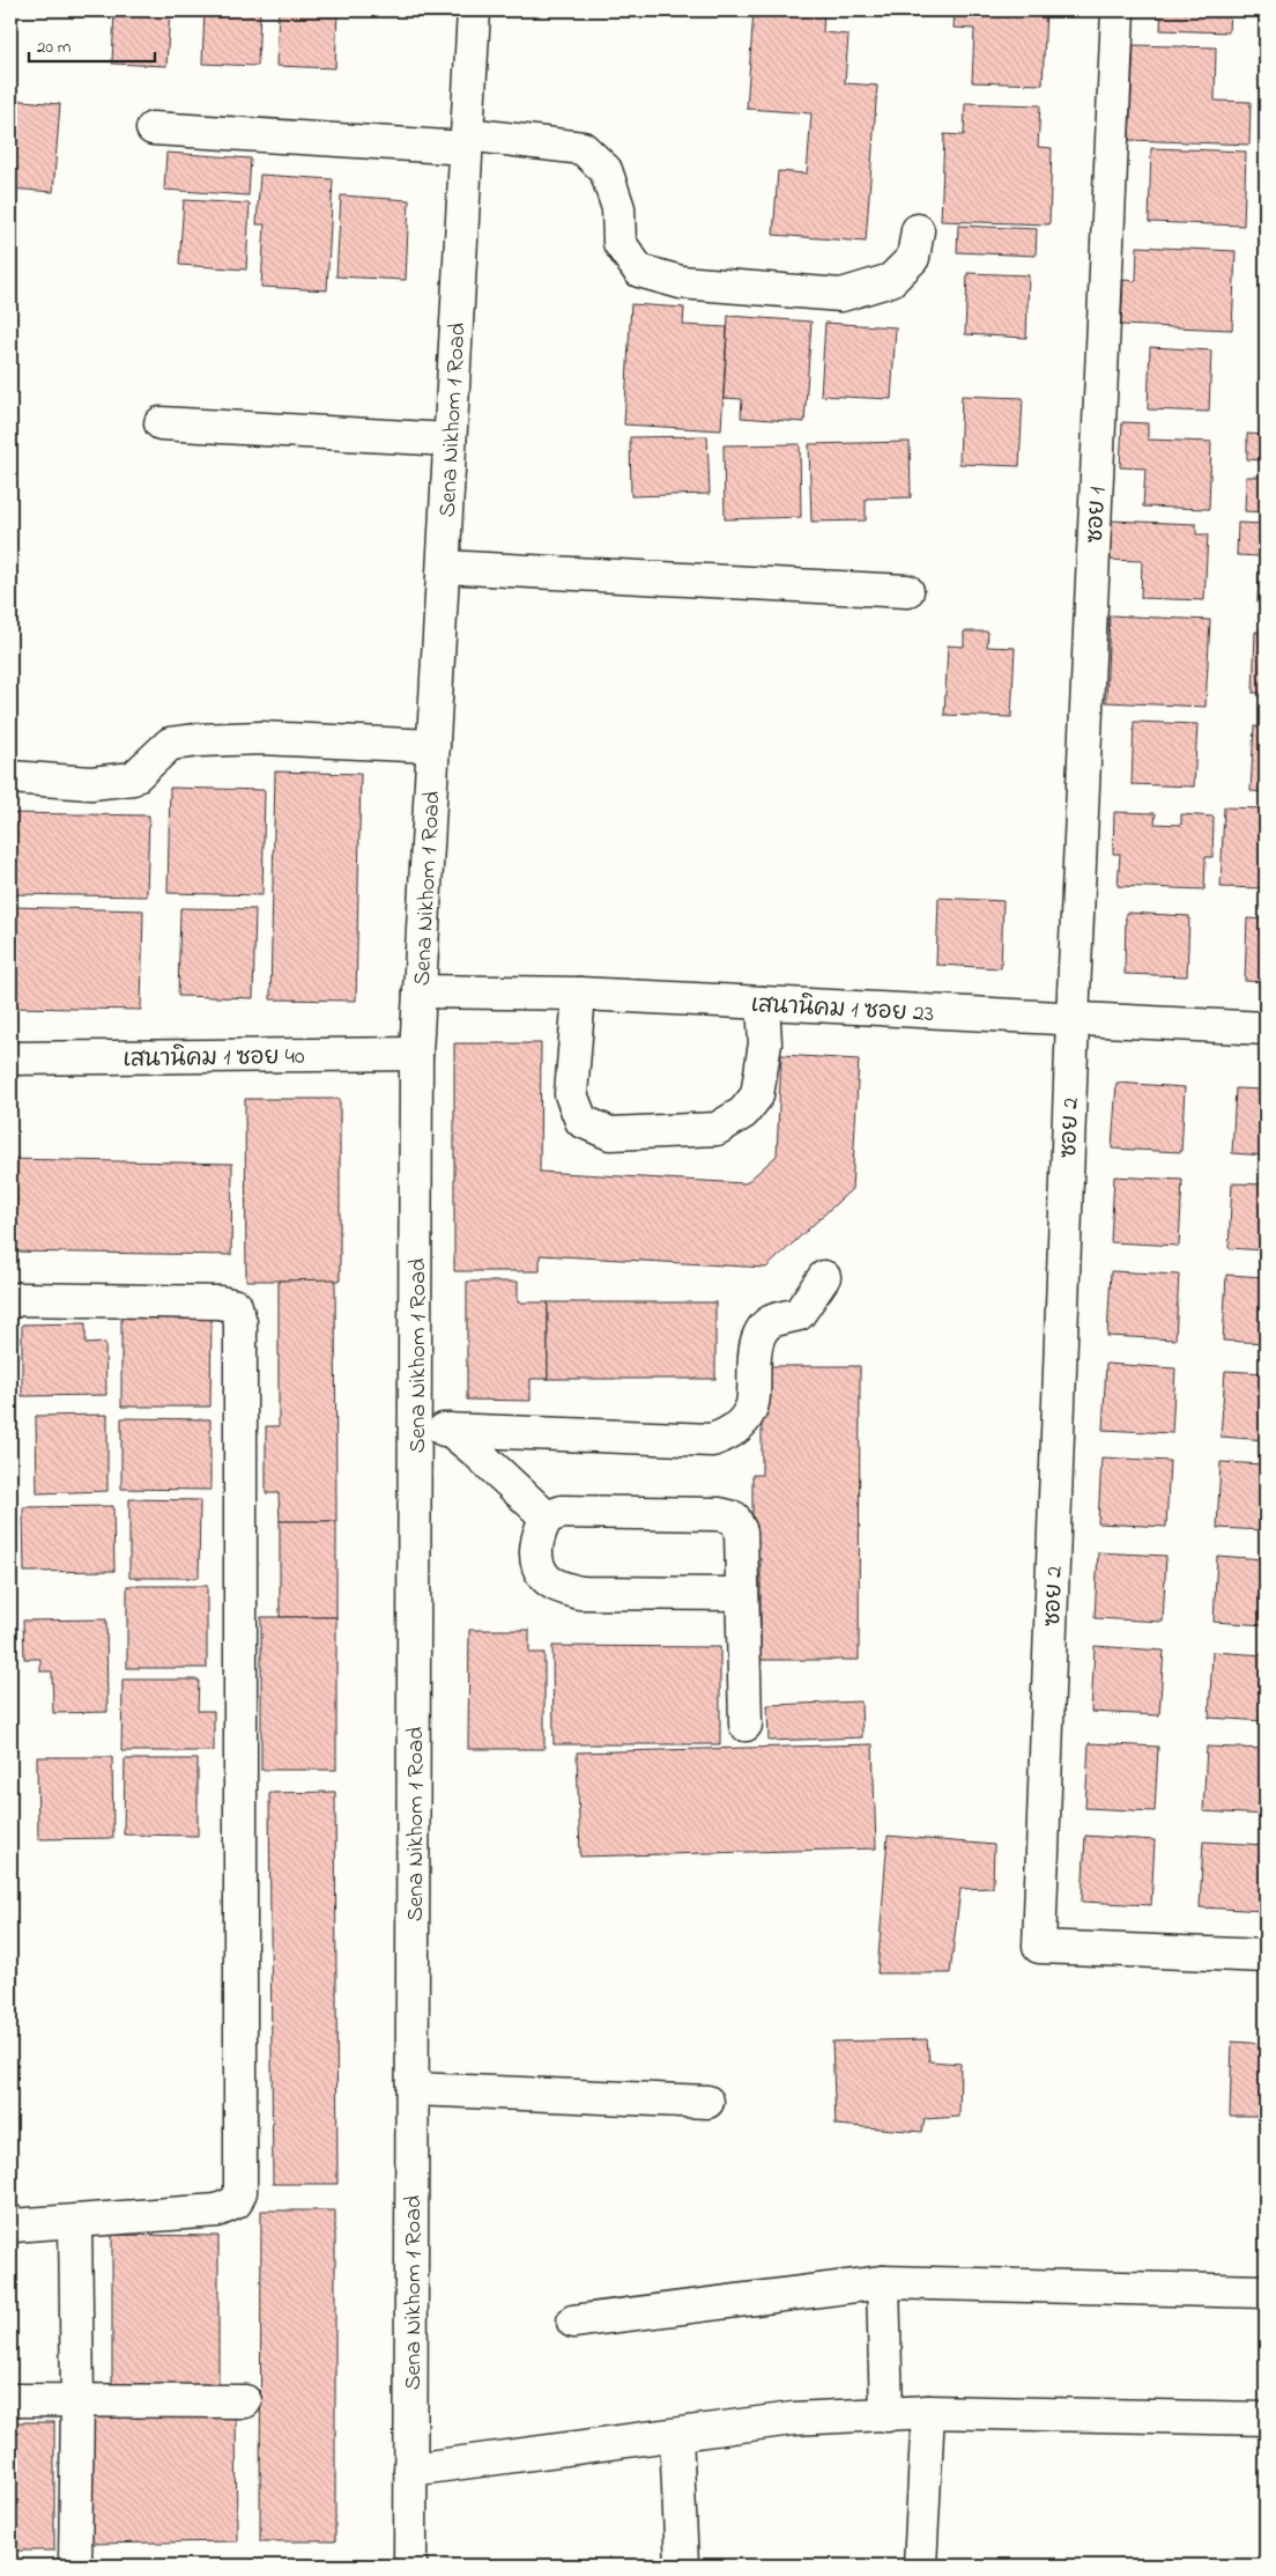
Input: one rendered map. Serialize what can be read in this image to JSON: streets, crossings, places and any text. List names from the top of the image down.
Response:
{
  "streets": {
    "street": [
      "Sena Nikhom 1 Road",
      "ซอย 1",
      "เสนานิคม 1 ซอย 23",
      "เสนานิคม 1 ซอย 40",
      "ซอย 2"
    ]
  },
  "crossings": [
    ["Sena Nikhom 1 Road", "เสนานิคม 1 ซอย 23"],
    ["Sena Nikhom 1 Road", "เสนานิคม 1 ซอย 40"],
    ["ซอย 1", "เสนานิคม 1 ซอย 23"],
    ["ซอย 1", "ซอย 2"],
    ["เสนานิคม 1 ซอย 23", "ซอย 2"]
  ],
  "scale_bar": "20 m"
}
